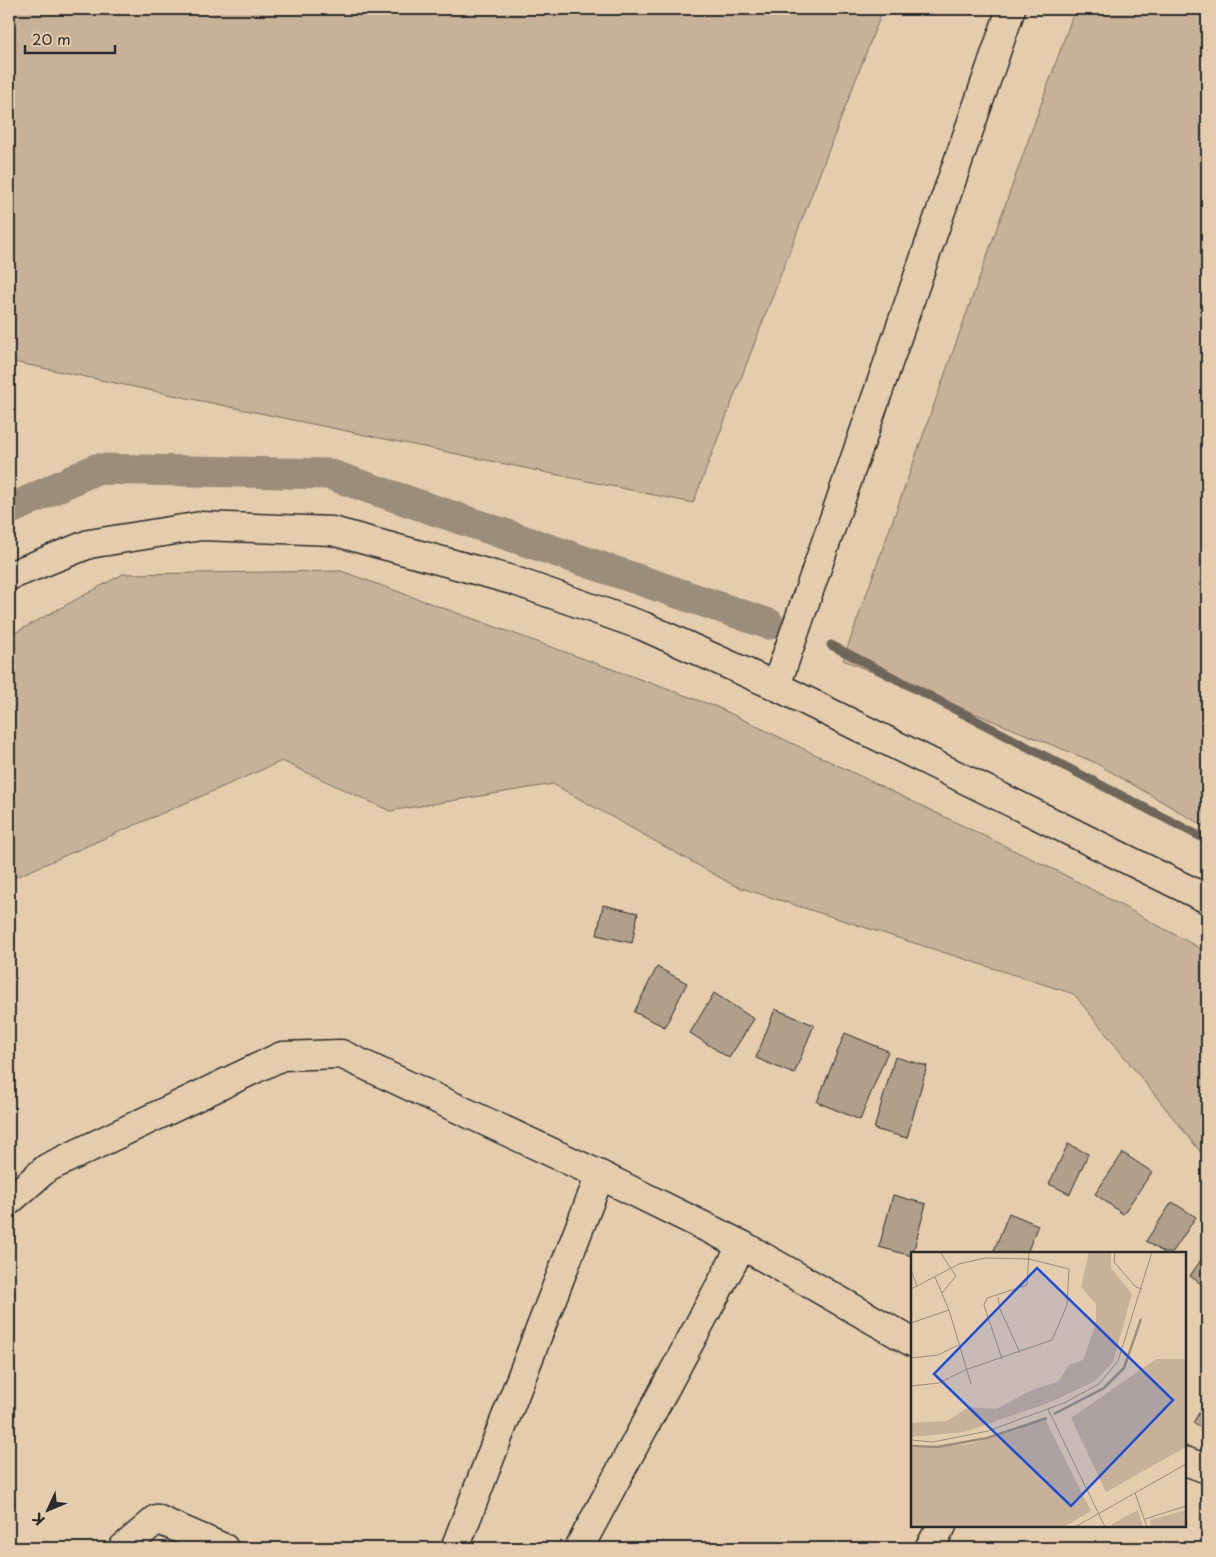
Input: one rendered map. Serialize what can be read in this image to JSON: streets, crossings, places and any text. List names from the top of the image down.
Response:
{
  "scale_bar": "20 m",
  "north": "bottom left"
}
